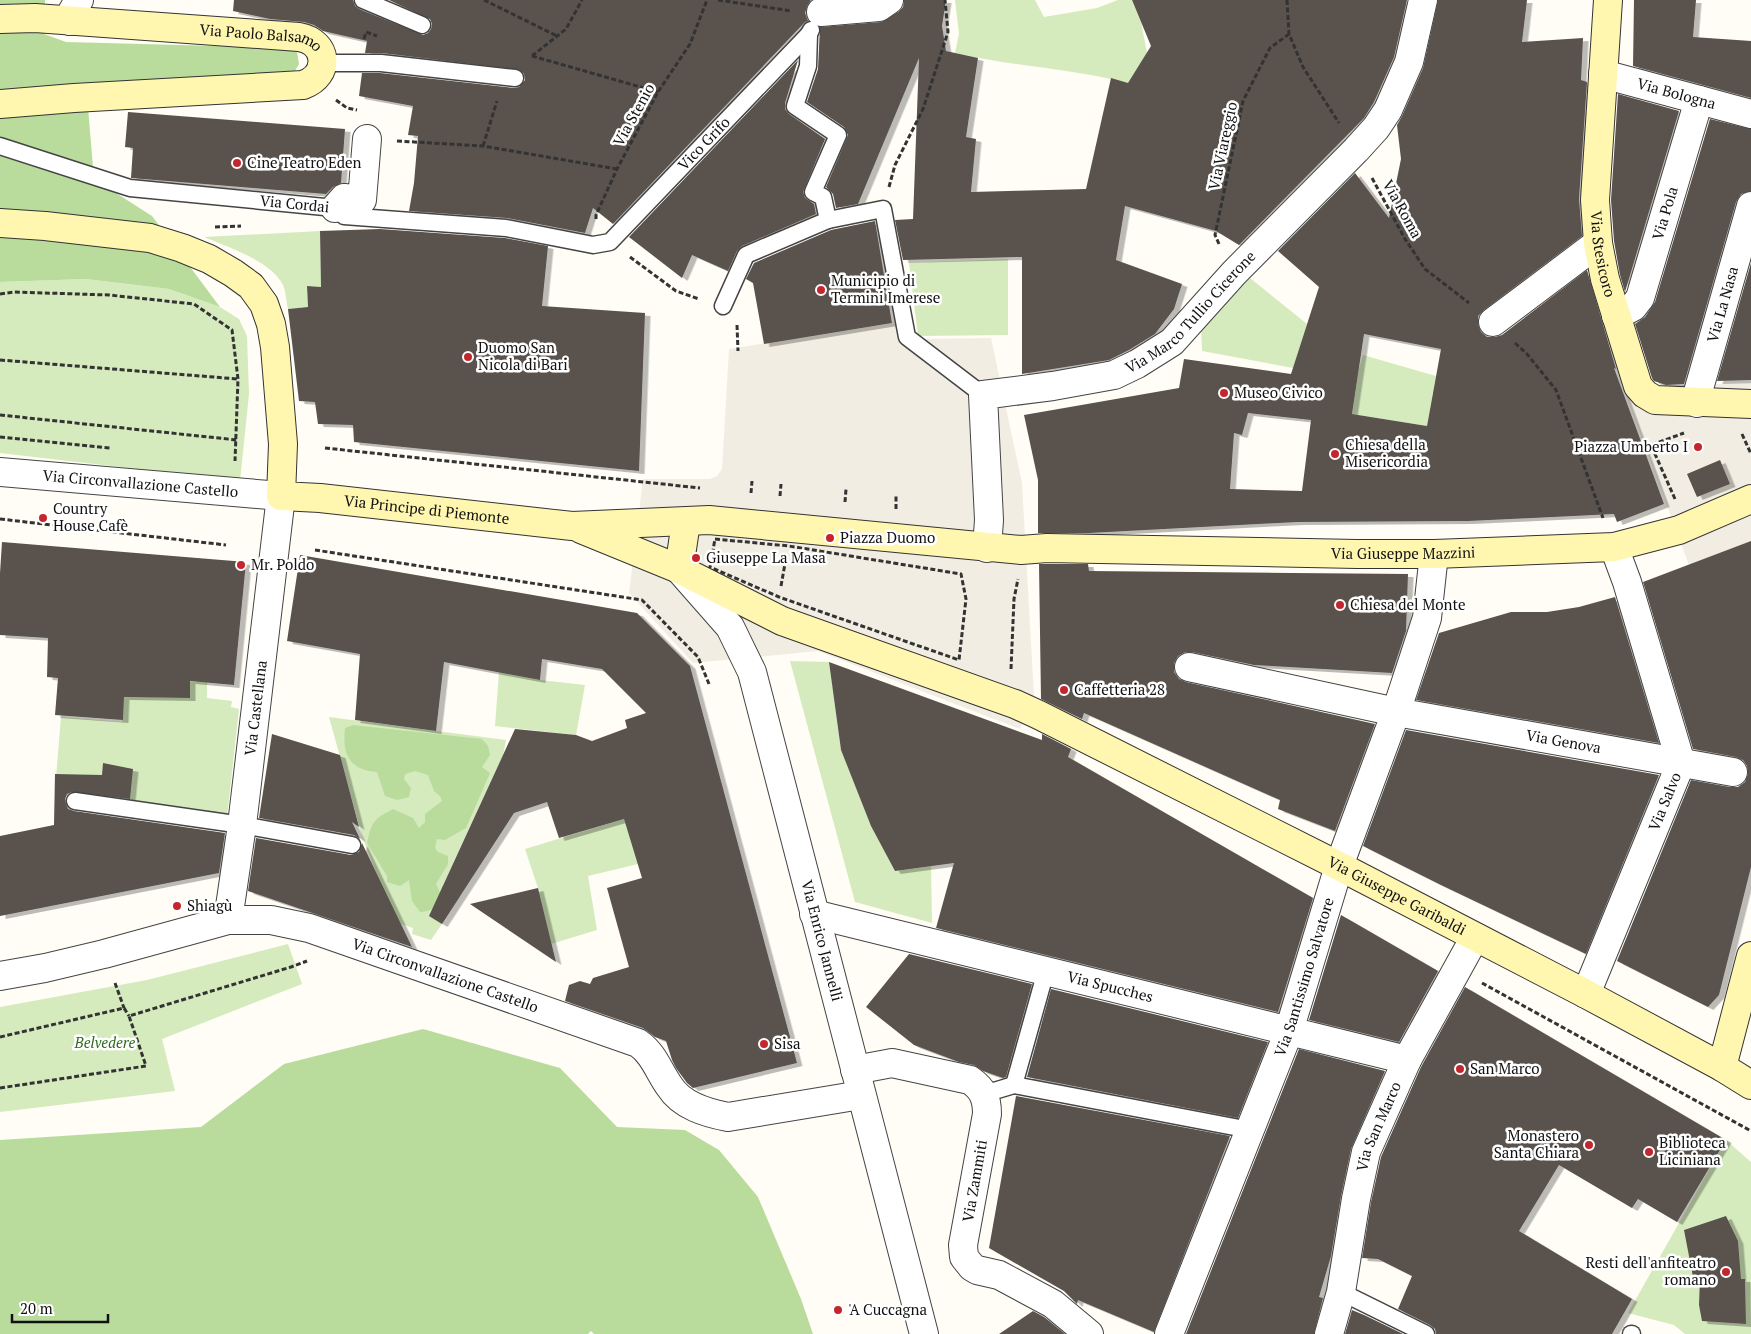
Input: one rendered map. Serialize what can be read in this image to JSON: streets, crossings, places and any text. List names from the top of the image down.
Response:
{
  "streets": {
    "street": [
      "Via Paolo Balsamo",
      "Via Bologna",
      "Via Pola",
      "Via Stesicoro",
      "Via La Nasa",
      "Via Marco Tullio Cicerone",
      "Via Circonvallazione Castello",
      "Via Principe di Piemonte",
      "Via Giuseppe Mazzini",
      "Via Castellana",
      "Via Genova",
      "Via Salvo",
      "Via Giuseppe Garibaldi",
      "Via Enrico Jannelli",
      "Via Santissimo Salvatore",
      "Via Spucches",
      "Via San Marco",
      "Via Zammiti"
    ],
    "lane": ["Vico Grifo", "Via Cordai"],
    "path": ["Via Stenio", "Via Viareggio", "Via Roma"]
  },
  "crossings": [
    ["Via Bologna", "Via Pola"],
    ["Via Bologna", "Via Stesicoro"],
    ["Via Stenio", "Via Cordai"],
    ["Via Viareggio", "Via Roma"],
    ["Via Viareggio", "Via Marco Tullio Cicerone"],
    ["Via Roma", "Via Marco Tullio Cicerone"],
    ["Via Roma", "Via Giuseppe Mazzini"],
    ["Via Roma", "Via Salvo"],
    ["Via Pola", "Via Stesicoro"],
    ["Via Stesicoro", "Via La Nasa"],
    ["Via Circonvallazione Castello", "Via Principe di Piemonte"],
    ["Via Circonvallazione Castello", "Via Castellana"],
    ["Via Circonvallazione Castello", "Via Enrico Jannelli"],
    ["Via Principe di Piemonte", "Via Giuseppe Mazzini"],
    ["Via Principe di Piemonte", "Via Castellana"],
    ["Via Principe di Piemonte", "Via Giuseppe Garibaldi"],
    ["Via Giuseppe Mazzini", "Via Salvo"],
    ["Via Giuseppe Mazzini", "Via Giuseppe Garibaldi"],
    ["Via Giuseppe Mazzini", "Via Santissimo Salvatore"],
    ["Via Genova", "Via Salvo"],
    ["Via Genova", "Via Santissimo Salvatore"],
    ["Via Salvo", "Via Giuseppe Garibaldi"],
    ["Via Giuseppe Garibaldi", "Via Enrico Jannelli"],
    ["Via Giuseppe Garibaldi", "Via Santissimo Salvatore"],
    ["Via Giuseppe Garibaldi", "Via San Marco"],
    ["Via Enrico Jannelli", "Via Spucches"],
    ["Via Santissimo Salvatore", "Via Spucches"],
    ["Via Spucches", "Via San Marco"]
  ],
  "parks": ["Belvedere"],
  "places": [
    "Cine Teatro Eden",
    "Municipio di Termini Imerese",
    "Duomo San Nicola di Bari",
    "Museo Civico",
    "Piazza Umberto I",
    "Chiesa della Misericordia",
    "Country House Cafè",
    "Piazza Duomo",
    "Giuseppe La Masa",
    "Mr. Poldo",
    "Chiesa del Monte",
    "Caffetteria 28",
    "Shiagù",
    "Sisa",
    "San Marco",
    "Monastero Santa Chiara",
    "Biblioteca Liciniana",
    "Resti dell'anfiteatro romano",
    "'A Cuccagna"
  ],
  "scale_bar": "20 m"
}
